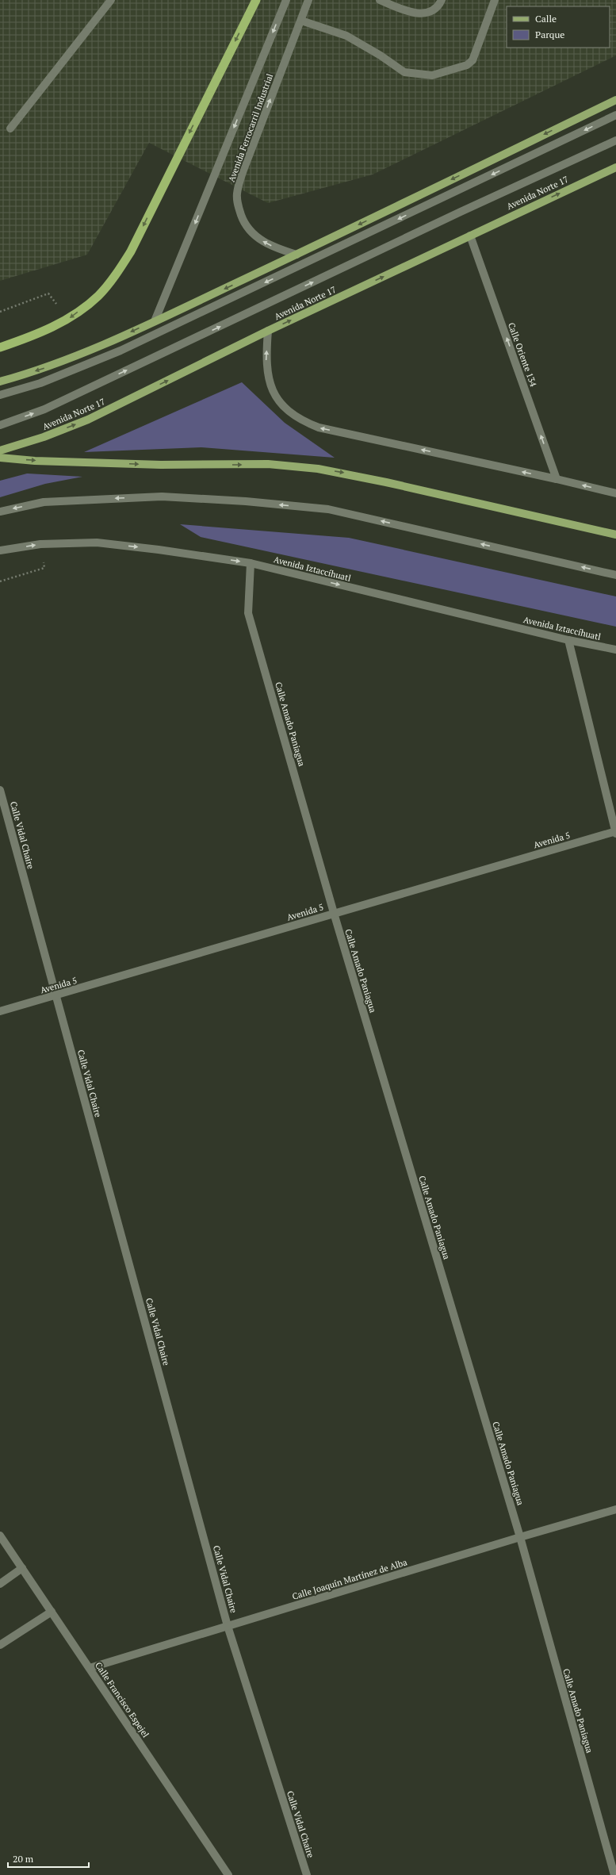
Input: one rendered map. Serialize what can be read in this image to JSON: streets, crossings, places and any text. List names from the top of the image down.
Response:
{
  "streets": {
    "main road": ["Avenida Norte 17"],
    "street": [
      "Avenida Ferrocarril Industrial",
      "Calle Oriente 134",
      "Avenida Iztaccíhuatl",
      "Calle Amado Paniagua",
      "Calle Vidal Chaire",
      "Avenida 5",
      "Calle Joaquín Martínez de Alba",
      "Calle Francisco Espejel"
    ]
  },
  "crossings": [
    ["Avenida Norte 17", "Calle Oriente 134"],
    ["Avenida Iztaccíhuatl", "Calle Amado Paniagua"],
    ["Calle Amado Paniagua", "Avenida 5"],
    ["Calle Amado Paniagua", "Calle Joaquín Martínez de Alba"],
    ["Calle Vidal Chaire", "Avenida 5"],
    ["Calle Vidal Chaire", "Calle Joaquín Martínez de Alba"],
    ["Calle Joaquín Martínez de Alba", "Calle Francisco Espejel"]
  ],
  "one_way": ["Calle Oriente 134"],
  "legend": ["Calle", "Parque"],
  "scale_bar": "20 m"
}
